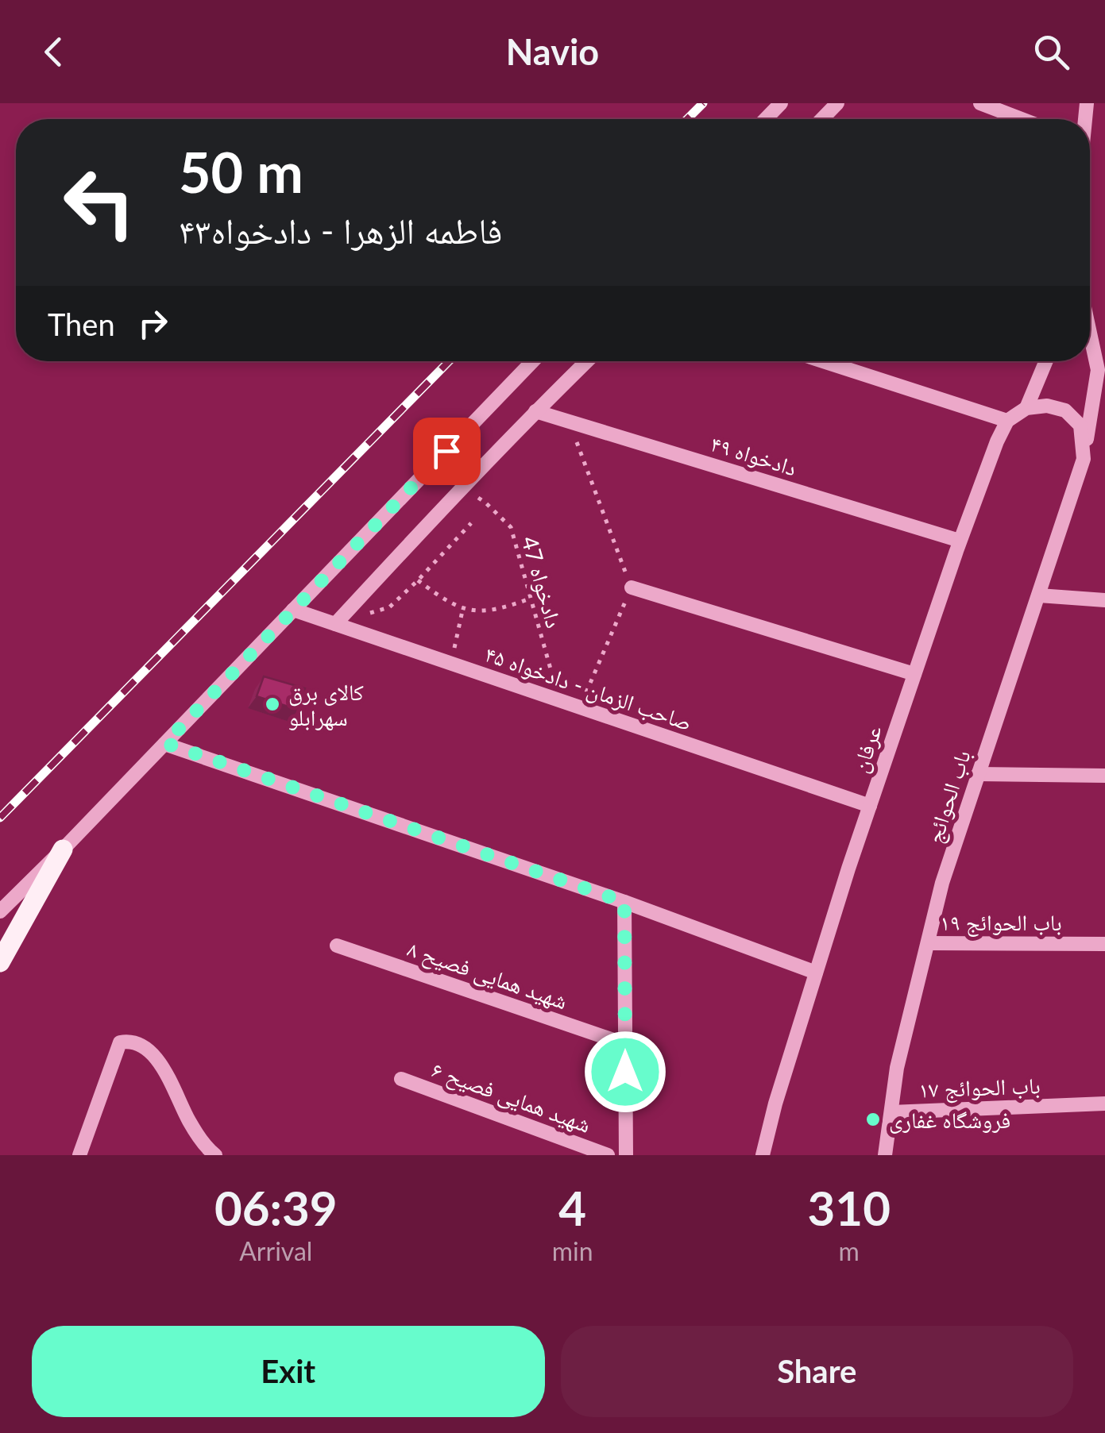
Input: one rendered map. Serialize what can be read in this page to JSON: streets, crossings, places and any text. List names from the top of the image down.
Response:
{
  "streets": {
    "street": [
      "دادخواه ۴۹",
      "صاحب الزمان - دادخواه ۴۵",
      "عرفان",
      "باب الحوائج",
      "باب الحوائج ۱۹",
      "شهید همایی فصیح ۸",
      "باب الحوائج ۱۷",
      "شهید همایی فصیح ۶"
    ],
    "path": ["دادخواه 47"]
  },
  "crossings": [
    ["دادخواه ۴۹", "عرفان"],
    ["دادخواه 47", "صاحب الزمان - دادخواه ۴۵"],
    ["صاحب الزمان - دادخواه ۴۵", "عرفان"],
    ["باب الحوائج", "باب الحوائج ۱۹"],
    ["باب الحوائج", "باب الحوائج ۱۷"]
  ],
  "places": ["کالای برق سهرابلو", "فروشگاه غفاری"],
  "page": {
    "header": "Navio",
    "turn": ["50 m", "فاطمه الزهرا - دادخواه۴۳"],
    "then": "Then",
    "eta": [
      "06:39",
      "Arrival",
      "4",
      "min",
      "310",
      "m"
    ],
    "buttons": ["Exit", "Share"]
  }
}
